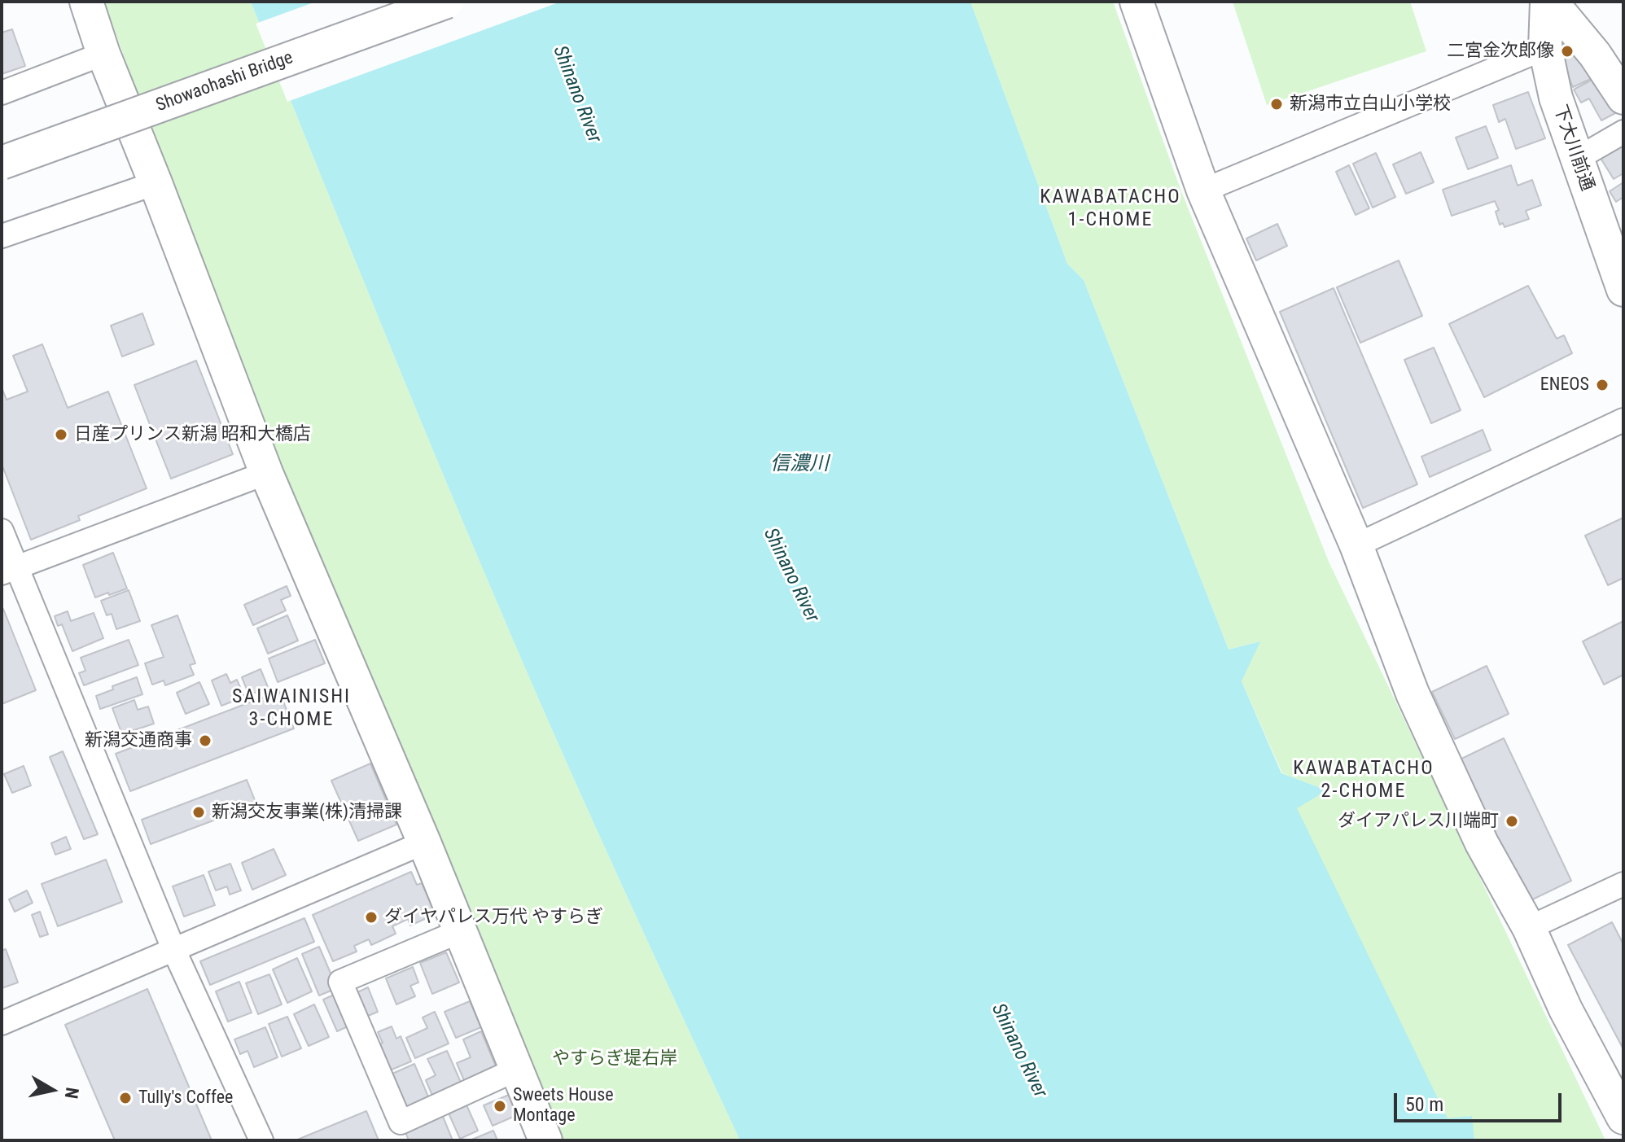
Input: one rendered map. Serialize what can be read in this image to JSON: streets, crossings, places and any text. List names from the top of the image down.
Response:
{
  "streets": {
    "street": ["Showaohashi Bridge", "下大川前通"]
  },
  "districts": ["KAWABATACHO 1-CHOME", "SAIWAINISHI 3-CHOME", "KAWABATACHO 2-CHOME"],
  "water": ["Shinano River", "信濃川"],
  "parks": ["やすらぎ堤右岸"],
  "places": [
    "二宮金次郎像",
    "新潟市立白山小学校",
    "ENEOS",
    "日産プリンス新潟 昭和大橋店",
    "新潟交通商事",
    "新潟交友事業(株)清掃課",
    "ダイアパレス川端町",
    "ダイヤパレス万代 やすらぎ",
    "Tully's Coffee",
    "Sweets House Montage"
  ],
  "scale_bar": "50 m",
  "north": "right"
}
